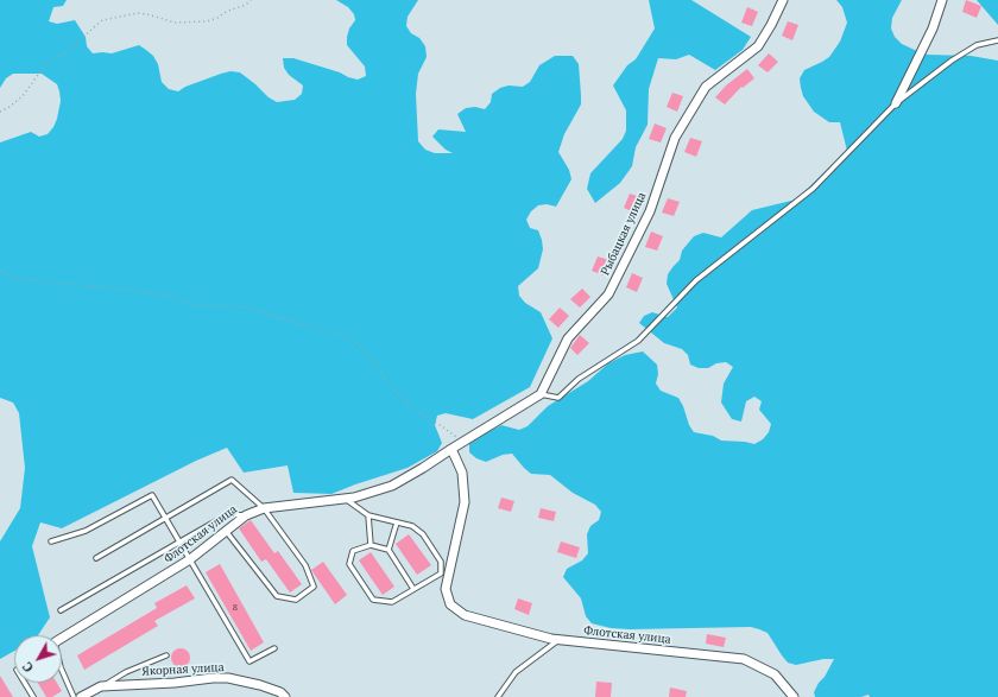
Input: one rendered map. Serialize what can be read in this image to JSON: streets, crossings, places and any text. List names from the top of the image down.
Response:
{
  "streets": {
    "street": ["Рыбацкая улица", "Флотская улица", "Якорная улица"]
  },
  "house_numbers": ["8"],
  "north": "bottom left"
}
